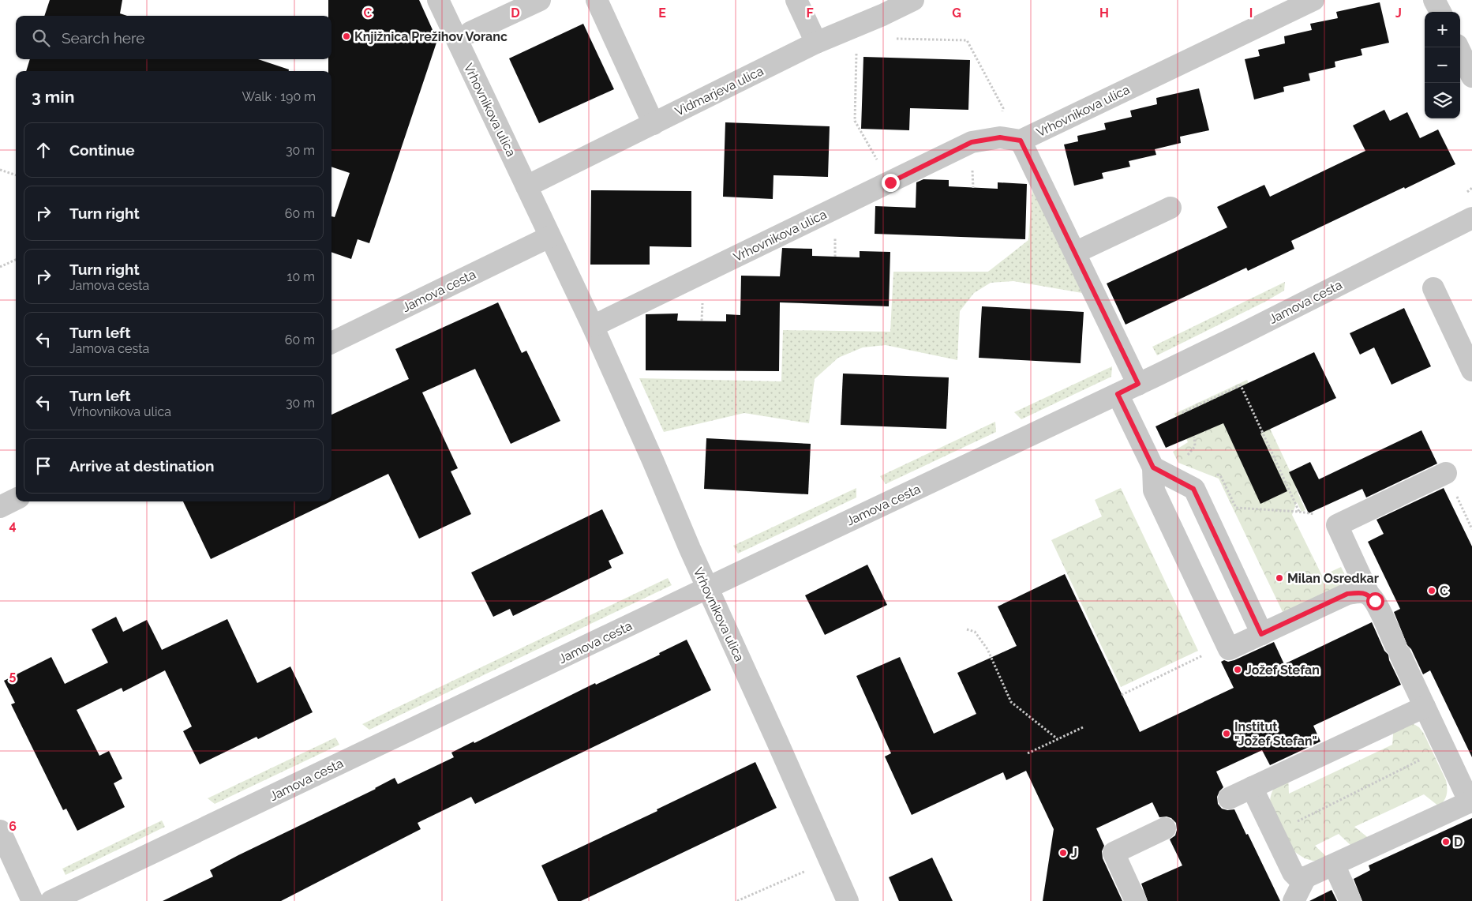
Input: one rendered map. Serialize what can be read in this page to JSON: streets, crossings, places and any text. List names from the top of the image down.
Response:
{
  "streets": {
    "street": ["Vidmarjeva ulica", "Vrhovnikova ulica", "Jamova cesta"]
  },
  "crossings": [
    ["Vidmarjeva ulica", "Vrhovnikova ulica"],
    ["Vrhovnikova ulica", "Jamova cesta"]
  ],
  "places": [
    "Knjižnica Prežihov Voranc",
    "Milan Osredkar",
    "C",
    "Jožef Stefan",
    "Institut \"Jožef Stefan\"",
    "D",
    "J"
  ],
  "page": {
    "map_buttons": ["+", "−"],
    "search": "Search here",
    "heading": ["3 min", "Walk · 190 m"],
    "list": [
      ["Continue", "30 m"],
      ["Turn right", "60 m"],
      ["Turn right", "Jamova cesta", "10 m"],
      ["Turn left", "Jamova cesta", "60 m"],
      ["Turn left", "Vrhovnikova ulica", "30 m"],
      "Arrive at destination"
    ]
  },
  "grid": {
    "columns": [
      "C",
      "D",
      "E",
      "F",
      "G",
      "H",
      "I",
      "J"
    ],
    "rows": ["4", "5", "6"]
  }
}
